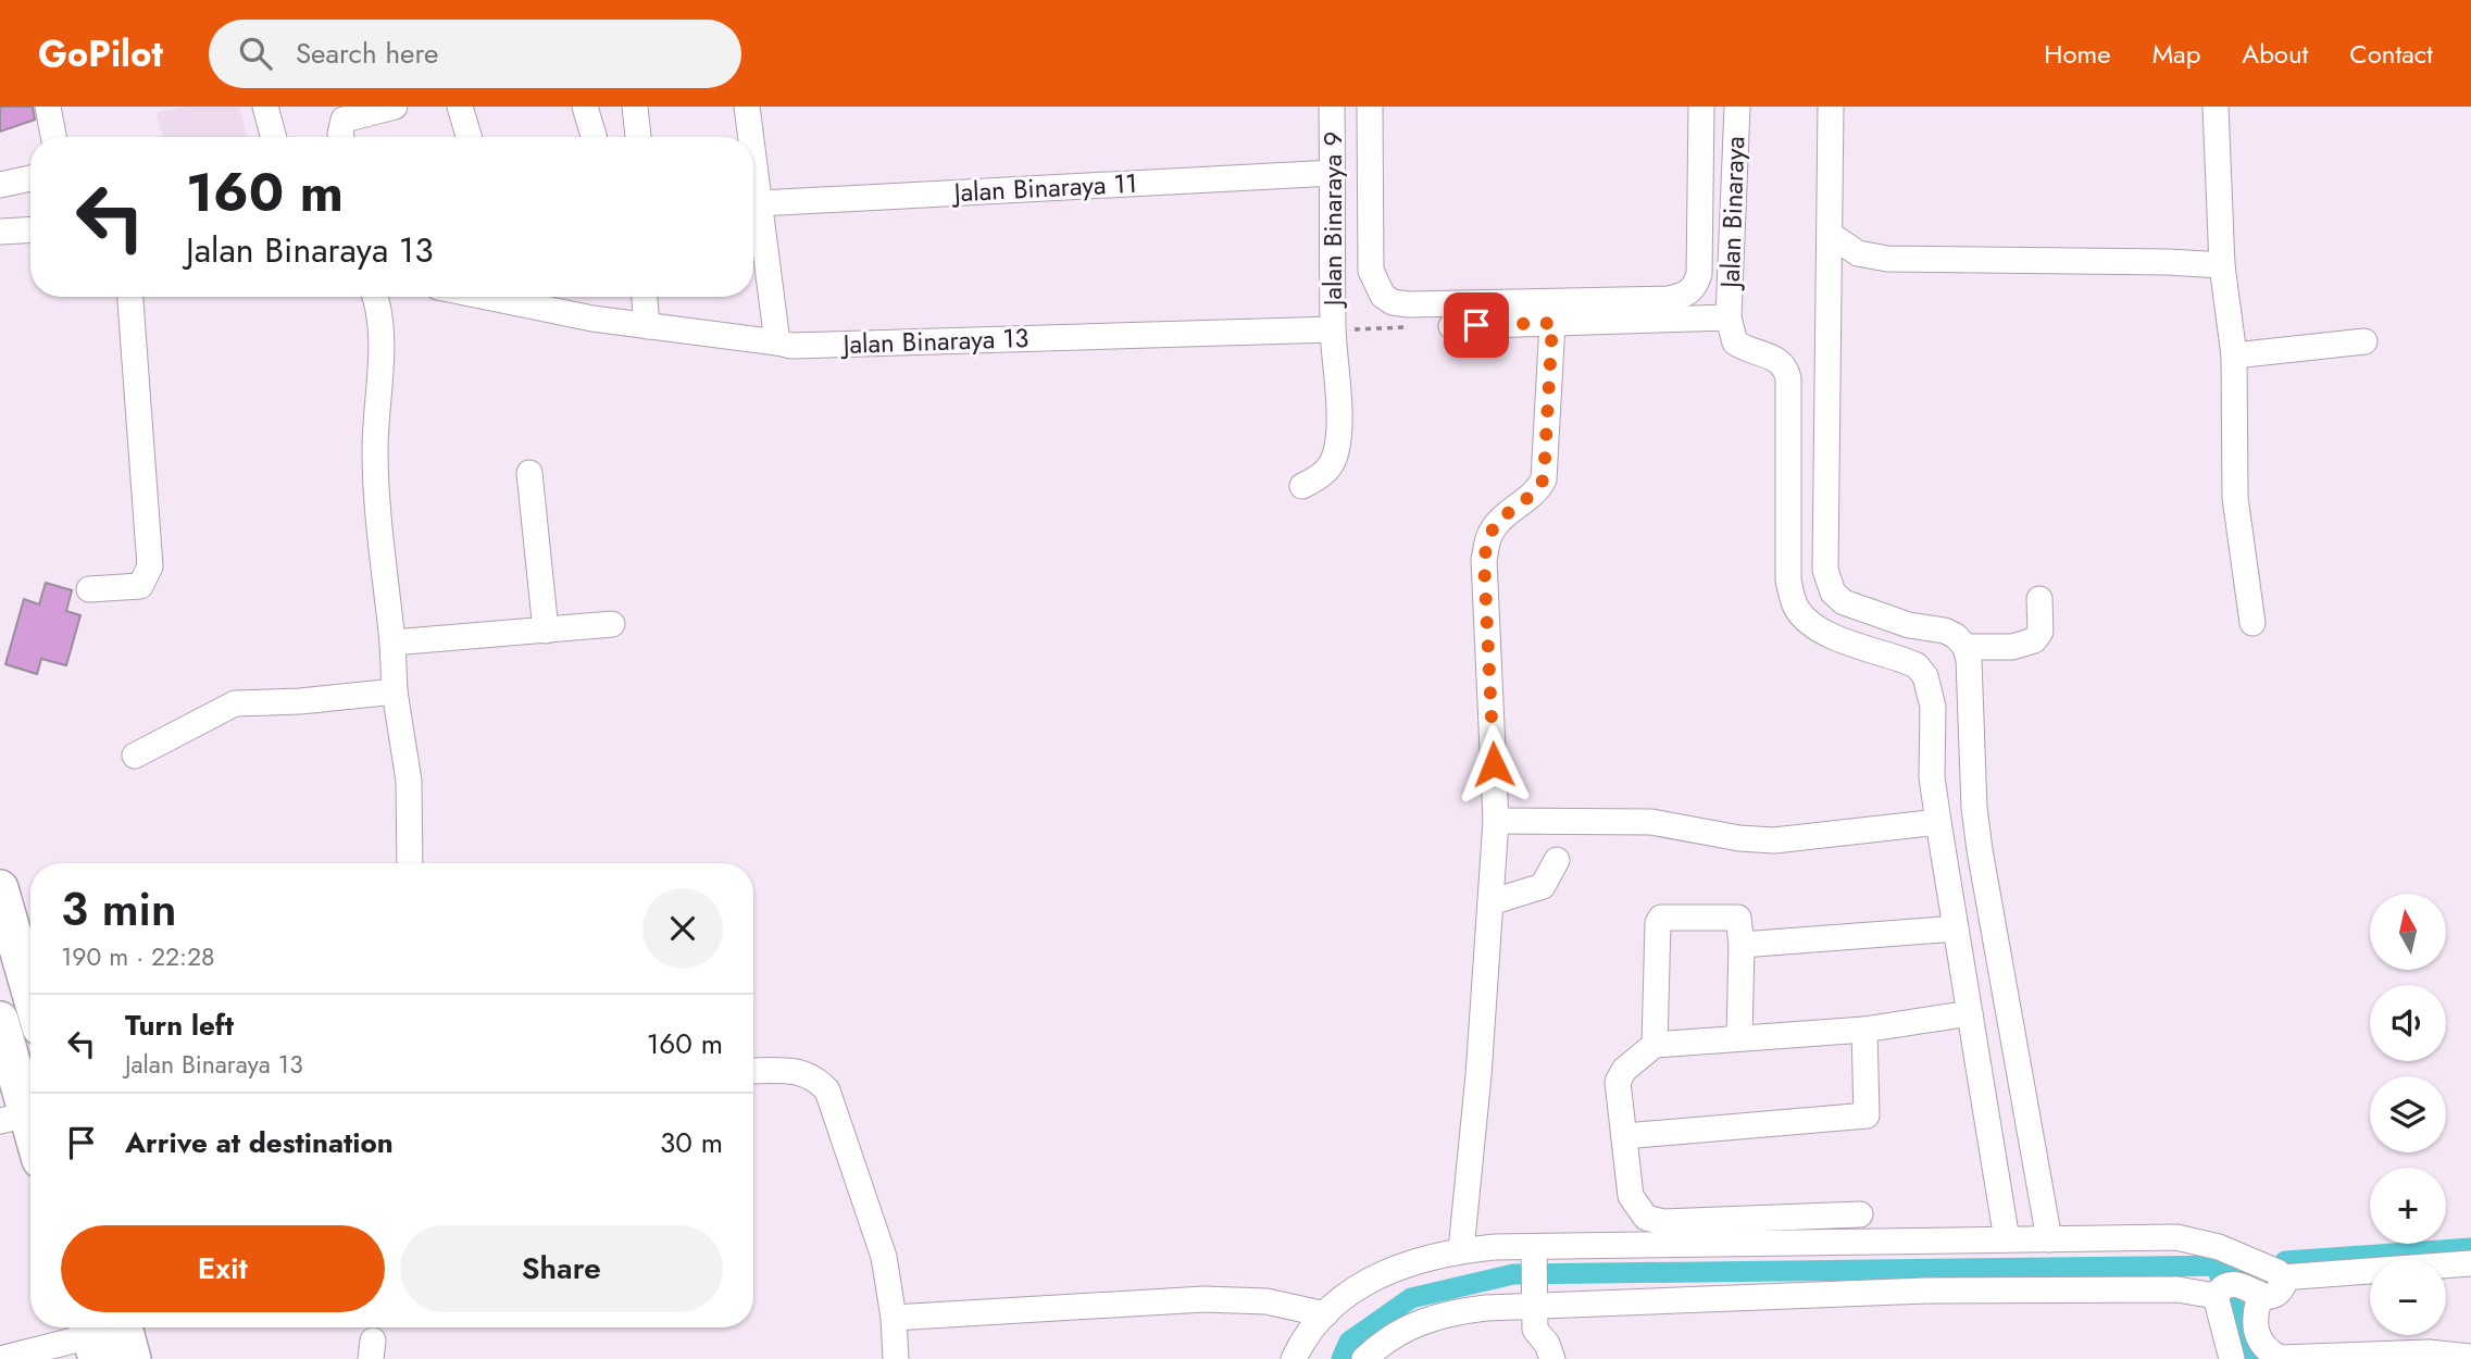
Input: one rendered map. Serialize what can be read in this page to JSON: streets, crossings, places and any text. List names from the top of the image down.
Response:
{
  "streets": {
    "street": [
      "Jalan Binaraya 11",
      "Jalan Binaraya",
      "Jalan Binaraya 9",
      "Jalan Binaraya 13"
    ]
  },
  "crossings": [
    ["Jalan Binaraya 11", "Jalan Binaraya 9"],
    ["Jalan Binaraya 9", "Jalan Binaraya 13"]
  ],
  "north": "top",
  "page": {
    "header": "GoPilot",
    "search": "Search here",
    "nav": [
      "Home",
      "Map",
      "About",
      "Contact"
    ],
    "turn": ["160 m", "Jalan Binaraya 13"],
    "heading": ["3 min", "190 m · 22:28"],
    "map_buttons": ["+", "−"],
    "list": [
      {
        "name": "Turn left",
        "note": "Jalan Binaraya 13",
        "value": "160 m"
      },
      {
        "name": "Arrive at destination",
        "value": "30 m"
      }
    ],
    "buttons": ["Exit", "Share"]
  }
}
